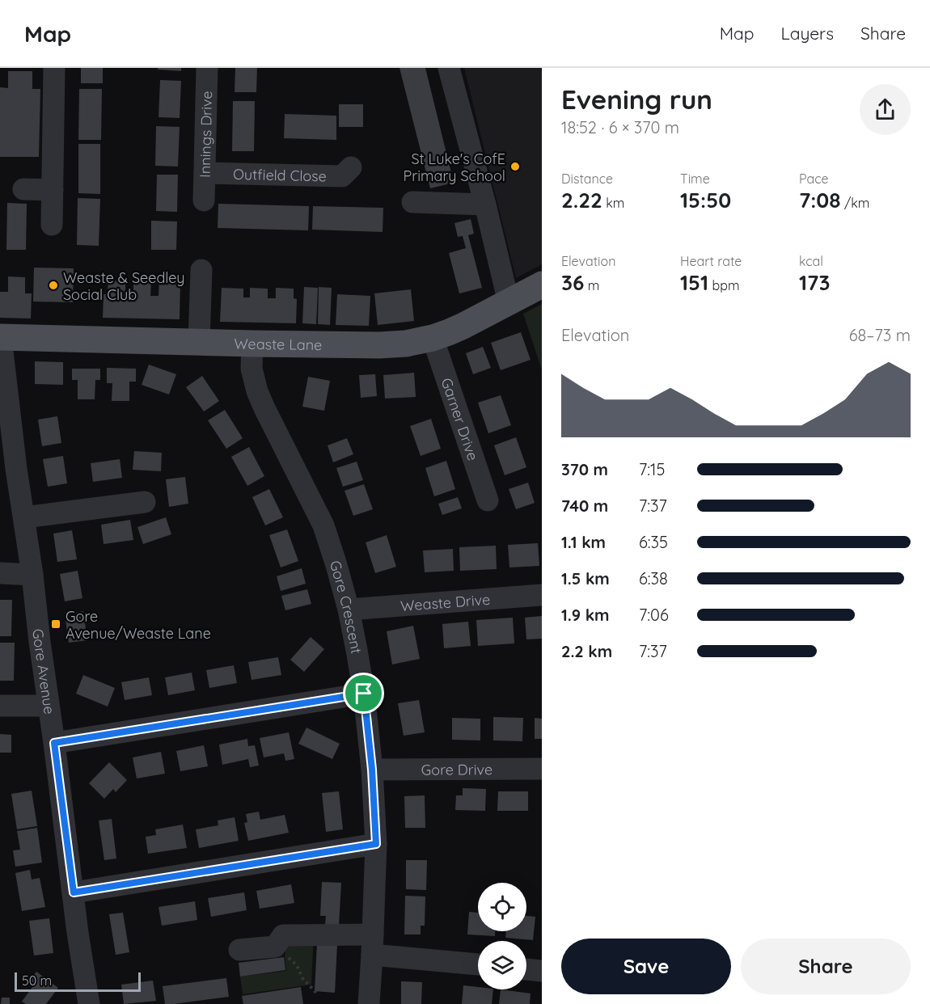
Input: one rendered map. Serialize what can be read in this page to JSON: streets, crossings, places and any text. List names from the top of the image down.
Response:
{
  "streets": {
    "main road": ["Weaste Lane"],
    "street": [
      "Innings Drive",
      "Outfield Close",
      "Garner Drive",
      "Weaste Drive",
      "Gore Crescent",
      "Gore Avenue",
      "Gore Drive"
    ]
  },
  "crossings": [
    ["Innings Drive", "Outfield Close"],
    ["Weaste Lane", "Garner Drive"],
    ["Weaste Lane", "Gore Crescent"],
    ["Weaste Lane", "Gore Avenue"],
    ["Weaste Drive", "Gore Crescent"],
    ["Gore Crescent", "Gore Drive"]
  ],
  "places": {
    "other": ["St Luke's CofE Primary School", "Weaste & Seedley Social Club"],
    "transit": ["Gore Avenue/Weaste Lane"]
  },
  "scale_bar": "50 m",
  "page": {
    "header": "Map",
    "nav": ["Map", "Layers", "Share"],
    "heading": ["Evening run", "18:52 · 6 × 370 m"],
    "stats": [
      ["Distance", "2.22 km"],
      ["Time", "15:50"],
      ["Pace", "7:08 /km"],
      ["Elevation", "36 m"],
      ["Heart rate", "151 bpm"],
      ["kcal", "173"]
    ],
    "chart": ["Elevation", "68–73 m"],
    "list": [
      {
        "name": "370 m",
        "note": "7:15"
      },
      {
        "name": "740 m",
        "note": "7:37"
      },
      {
        "name": "1.1 km",
        "note": "6:35"
      },
      {
        "name": "1.5 km",
        "note": "6:38"
      },
      {
        "name": "1.9 km",
        "note": "7:06"
      },
      {
        "name": "2.2 km",
        "note": "7:37"
      }
    ],
    "buttons": ["Save", "Share"],
    "scale": "50 m"
  }
}
